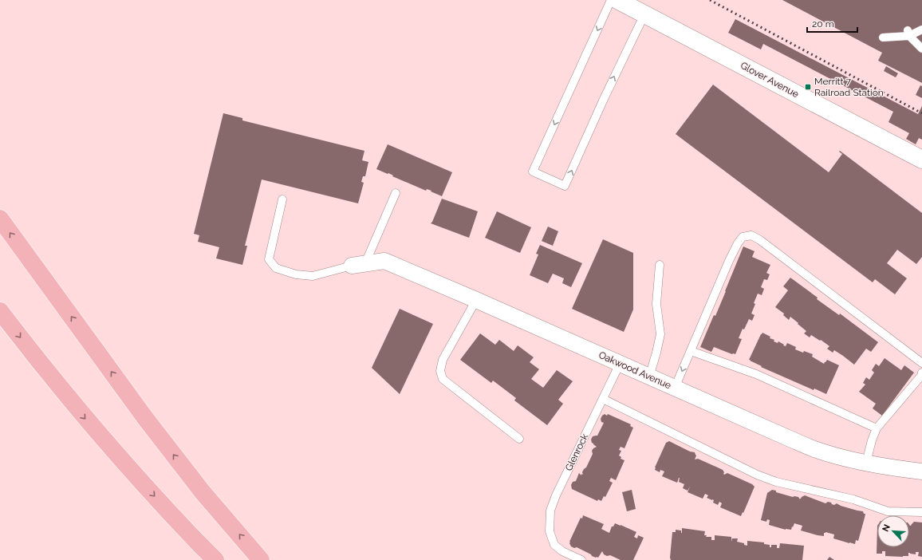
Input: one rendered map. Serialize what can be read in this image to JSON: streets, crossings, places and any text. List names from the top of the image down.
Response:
{
  "streets": {
    "street": ["Glover Avenue", "Oakwood Avenue"],
    "lane": ["Glenrock"]
  },
  "crossings": [
    ["Oakwood Avenue", "Glenrock"]
  ],
  "places": {
    "transit": ["Merritt 7 Railroad Station"]
  },
  "scale_bar": "20 m",
  "north": "top left"
}
